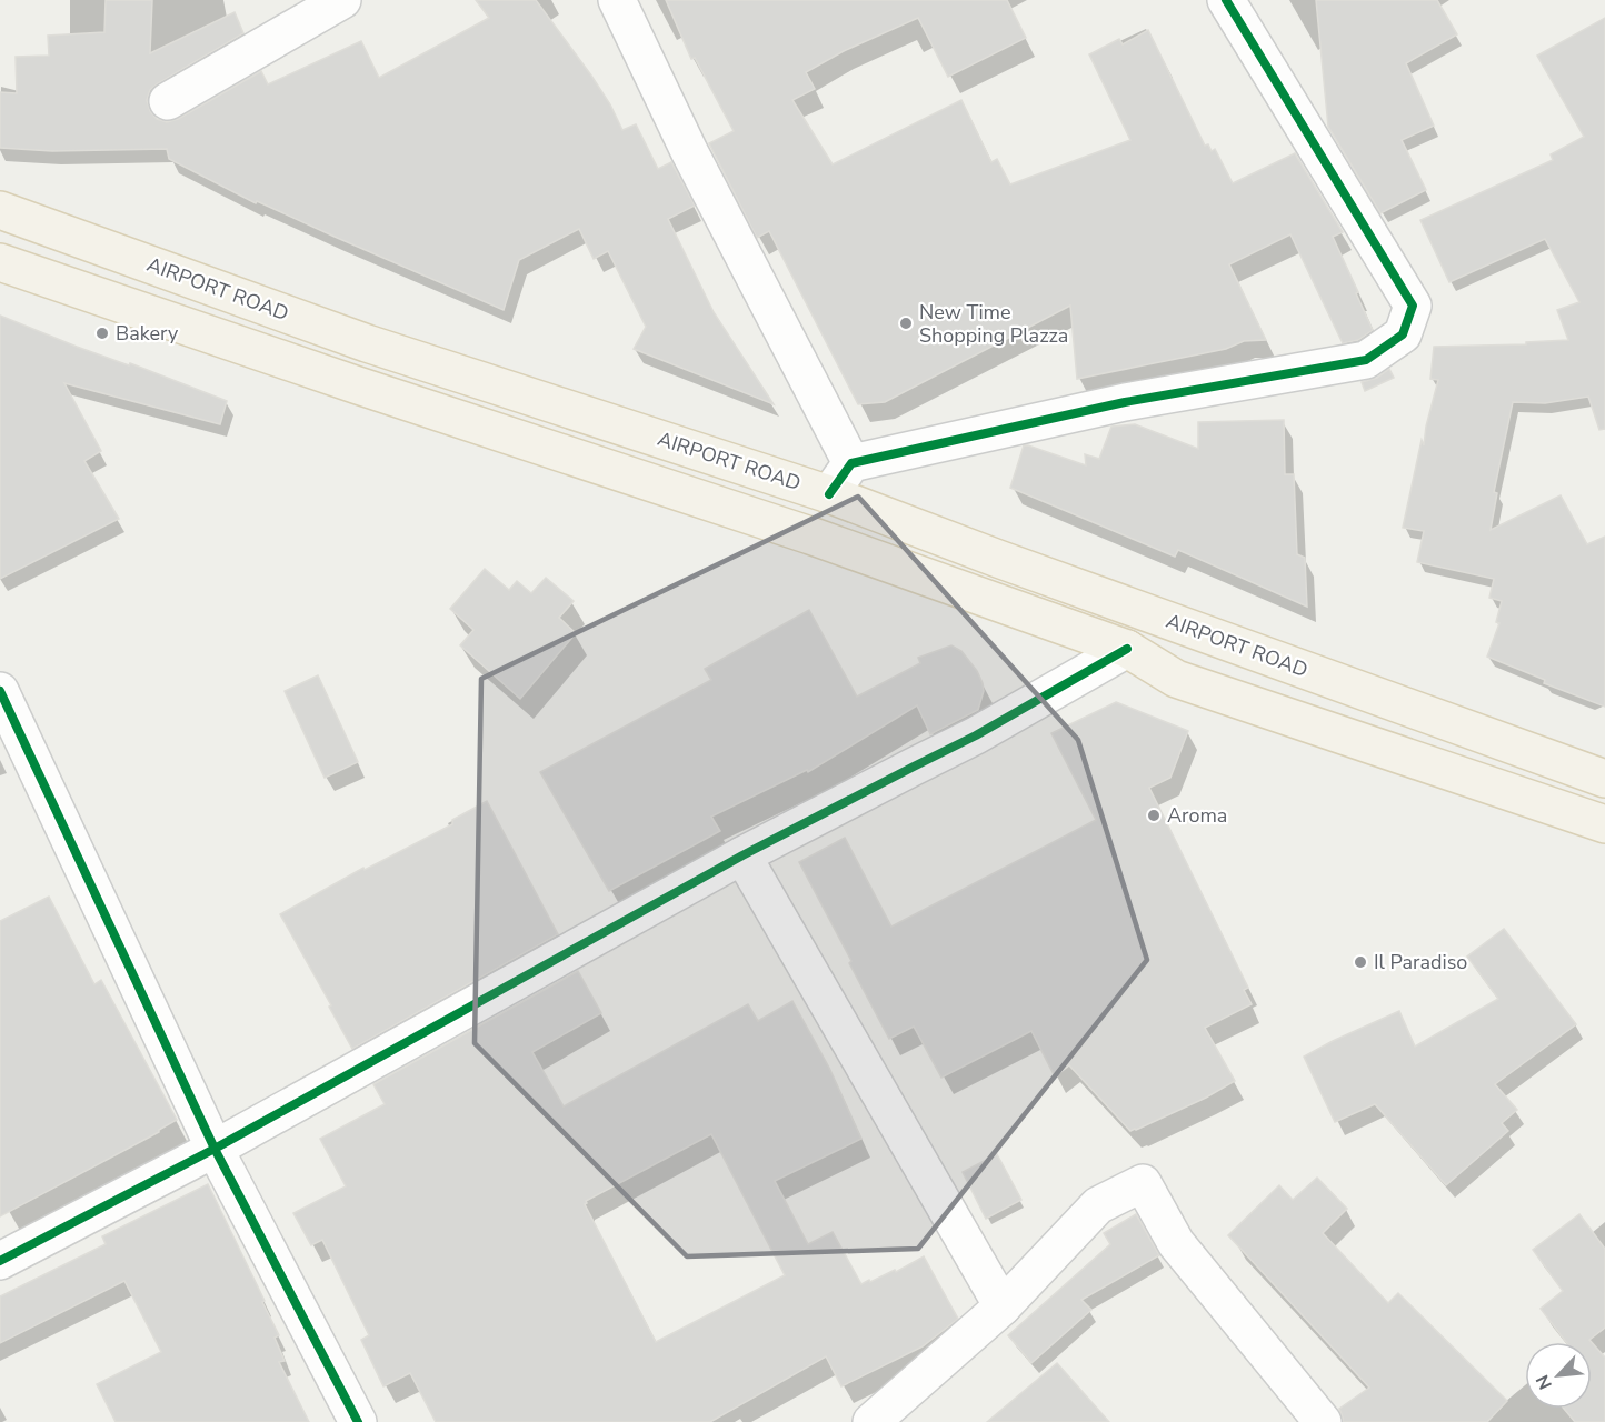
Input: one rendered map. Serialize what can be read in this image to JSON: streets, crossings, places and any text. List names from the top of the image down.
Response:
{
  "streets": {
    "main road": ["AIRPORT ROAD"]
  },
  "places": [
    "New Time Shopping Plazza",
    "Bakery",
    "Aroma",
    "Il Paradiso"
  ],
  "north": "bottom left"
}
